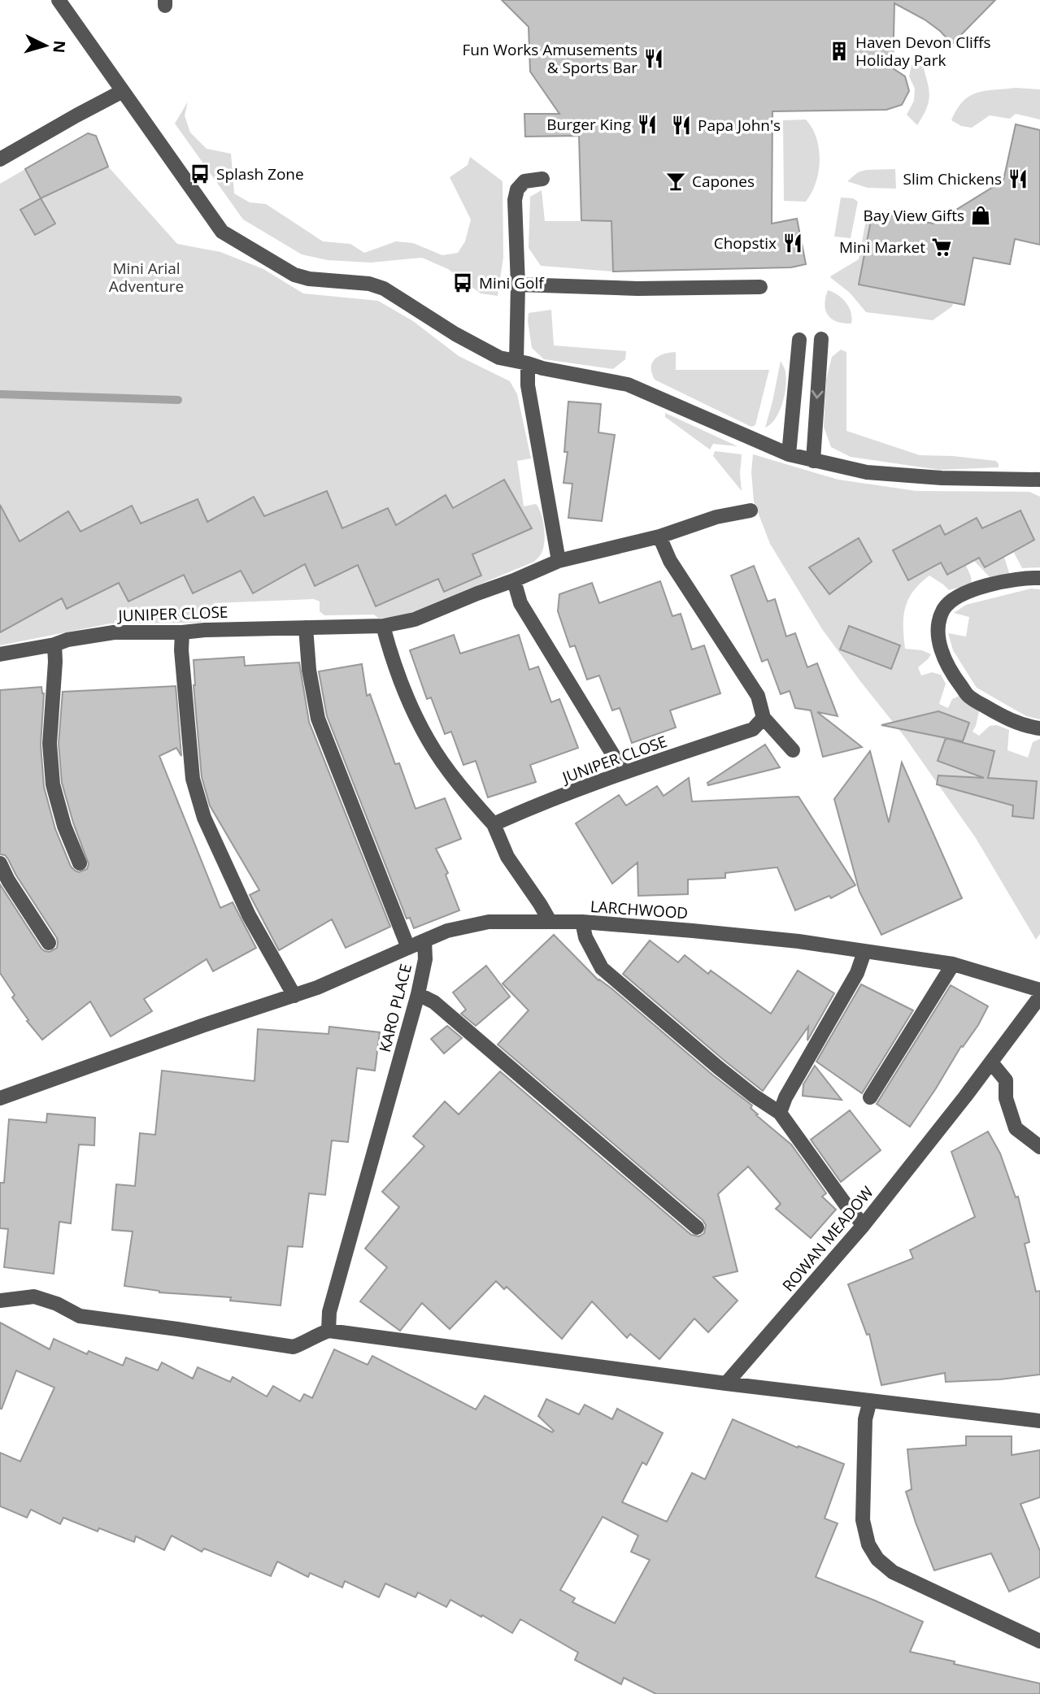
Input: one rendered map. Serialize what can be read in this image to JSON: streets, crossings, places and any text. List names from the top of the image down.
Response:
{
  "streets": {
    "lane": [
      "JUNIPER CLOSE",
      "LARCHWOOD",
      "KARO PLACE",
      "ROWAN MEADOW"
    ]
  },
  "crossings": [
    ["LARCHWOOD", "ROWAN MEADOW"]
  ],
  "parks": ["Mini Arial Adventure"],
  "places": {
    "building": ["Haven Devon Cliffs Holiday Park"],
    "restaurant": [
      "Fun Works Amusements & Sports Bar",
      "Burger King",
      "Papa John's",
      "Slim Chickens",
      "Chopstix"
    ],
    "bus stop": ["Splash Zone", "Mini Golf"],
    "bar": ["Capones"],
    "shop": ["Bay View Gifts"],
    "supermarket": ["Mini Market"]
  },
  "north": "right"
}
